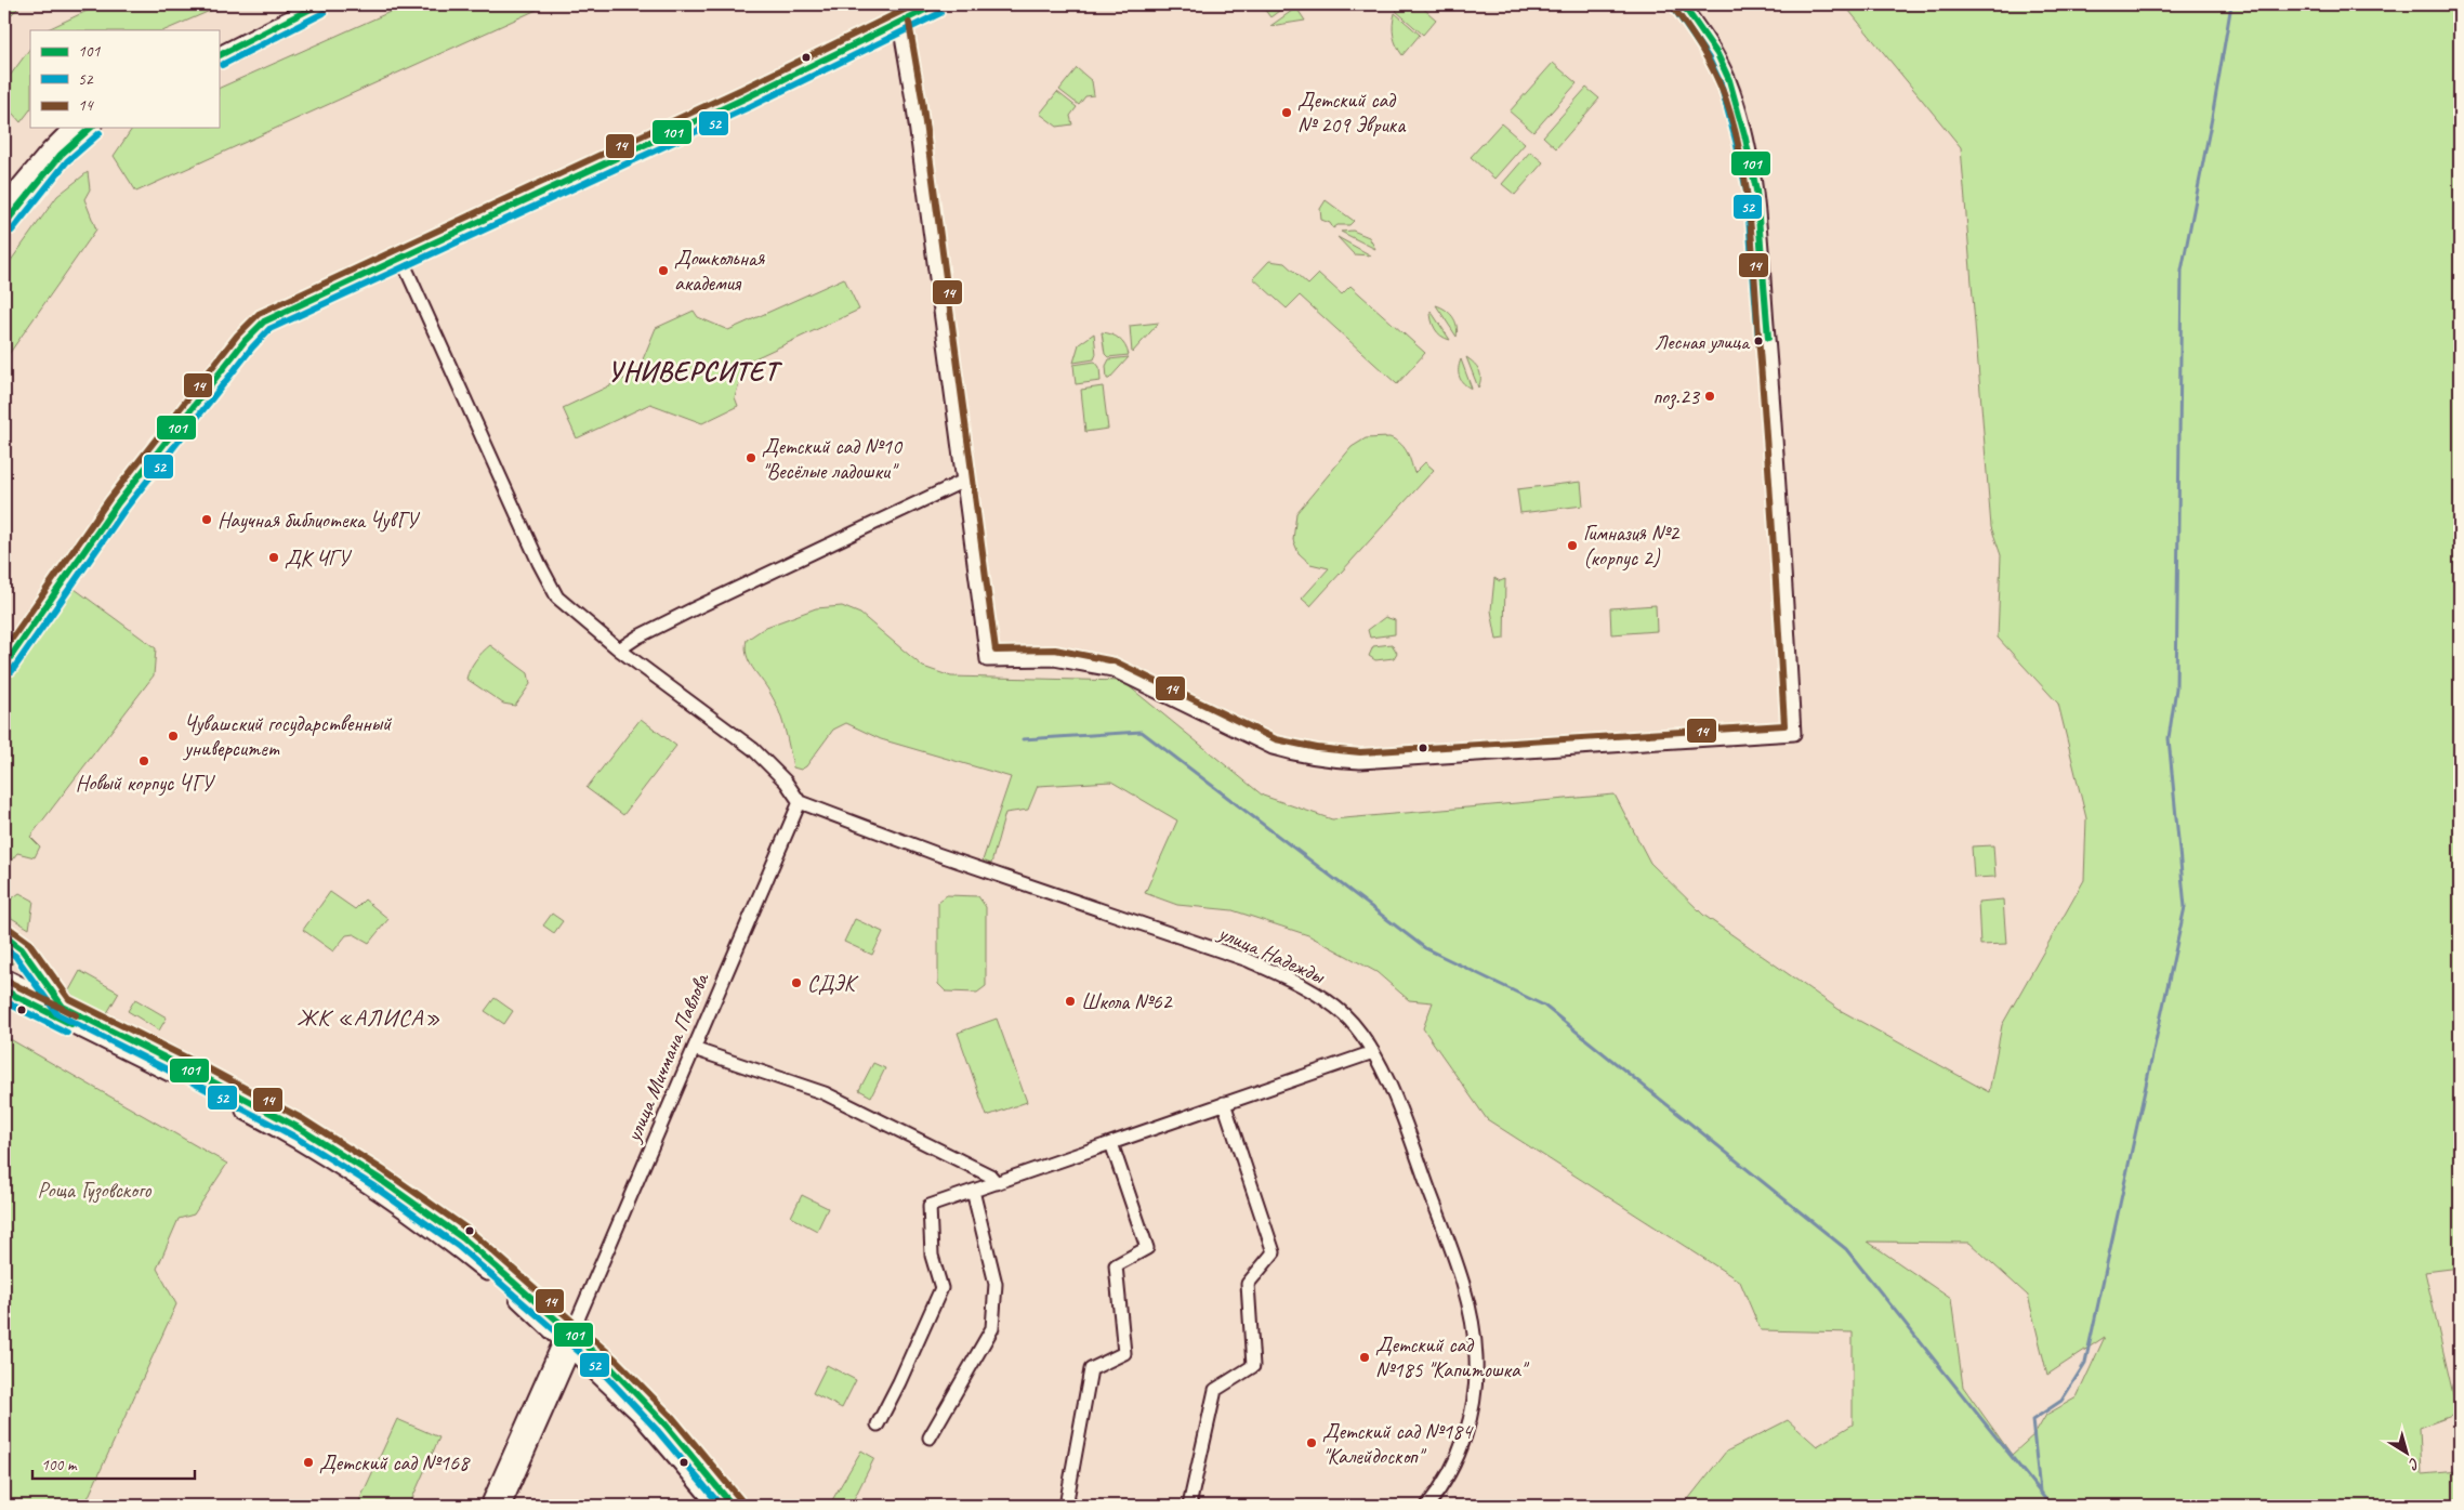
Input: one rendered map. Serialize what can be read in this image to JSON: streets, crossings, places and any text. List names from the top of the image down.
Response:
{
  "streets": {
    "main road": ["улица Мичмана Павлова"],
    "street": ["улица Надежды"]
  },
  "crossings": [
    ["улица Надежды", "улица Мичмана Павлова"]
  ],
  "districts": ["УНИВЕРСИТЕТ", "ЖК «АЛИСА»"],
  "parks": ["Роща Гузовского"],
  "places": [
    "Детский сад № 209 Эврика",
    "Дошкольная академия",
    "Лесная улица",
    "поз.23",
    "Детский сад №10 \"Весёлые ладошки\"",
    "Научная библиотека ЧувГУ",
    "Гимназия №2 (корпус 2)",
    "ДК ЧГУ",
    "Чувашский государственный университет",
    "Новый корпус ЧГУ",
    "СДЭК",
    "Школа №62",
    "Детский сад №185 \"Капитошка\"",
    "Детский сад №184 \"Калейдоскоп\"",
    "Детский сад №168"
  ],
  "lines": ["transit line 101", "transit line 14", "transit line 52"],
  "legend": ["101", "52", "14"],
  "scale_bar": "100 m",
  "north": "bottom right"
}
